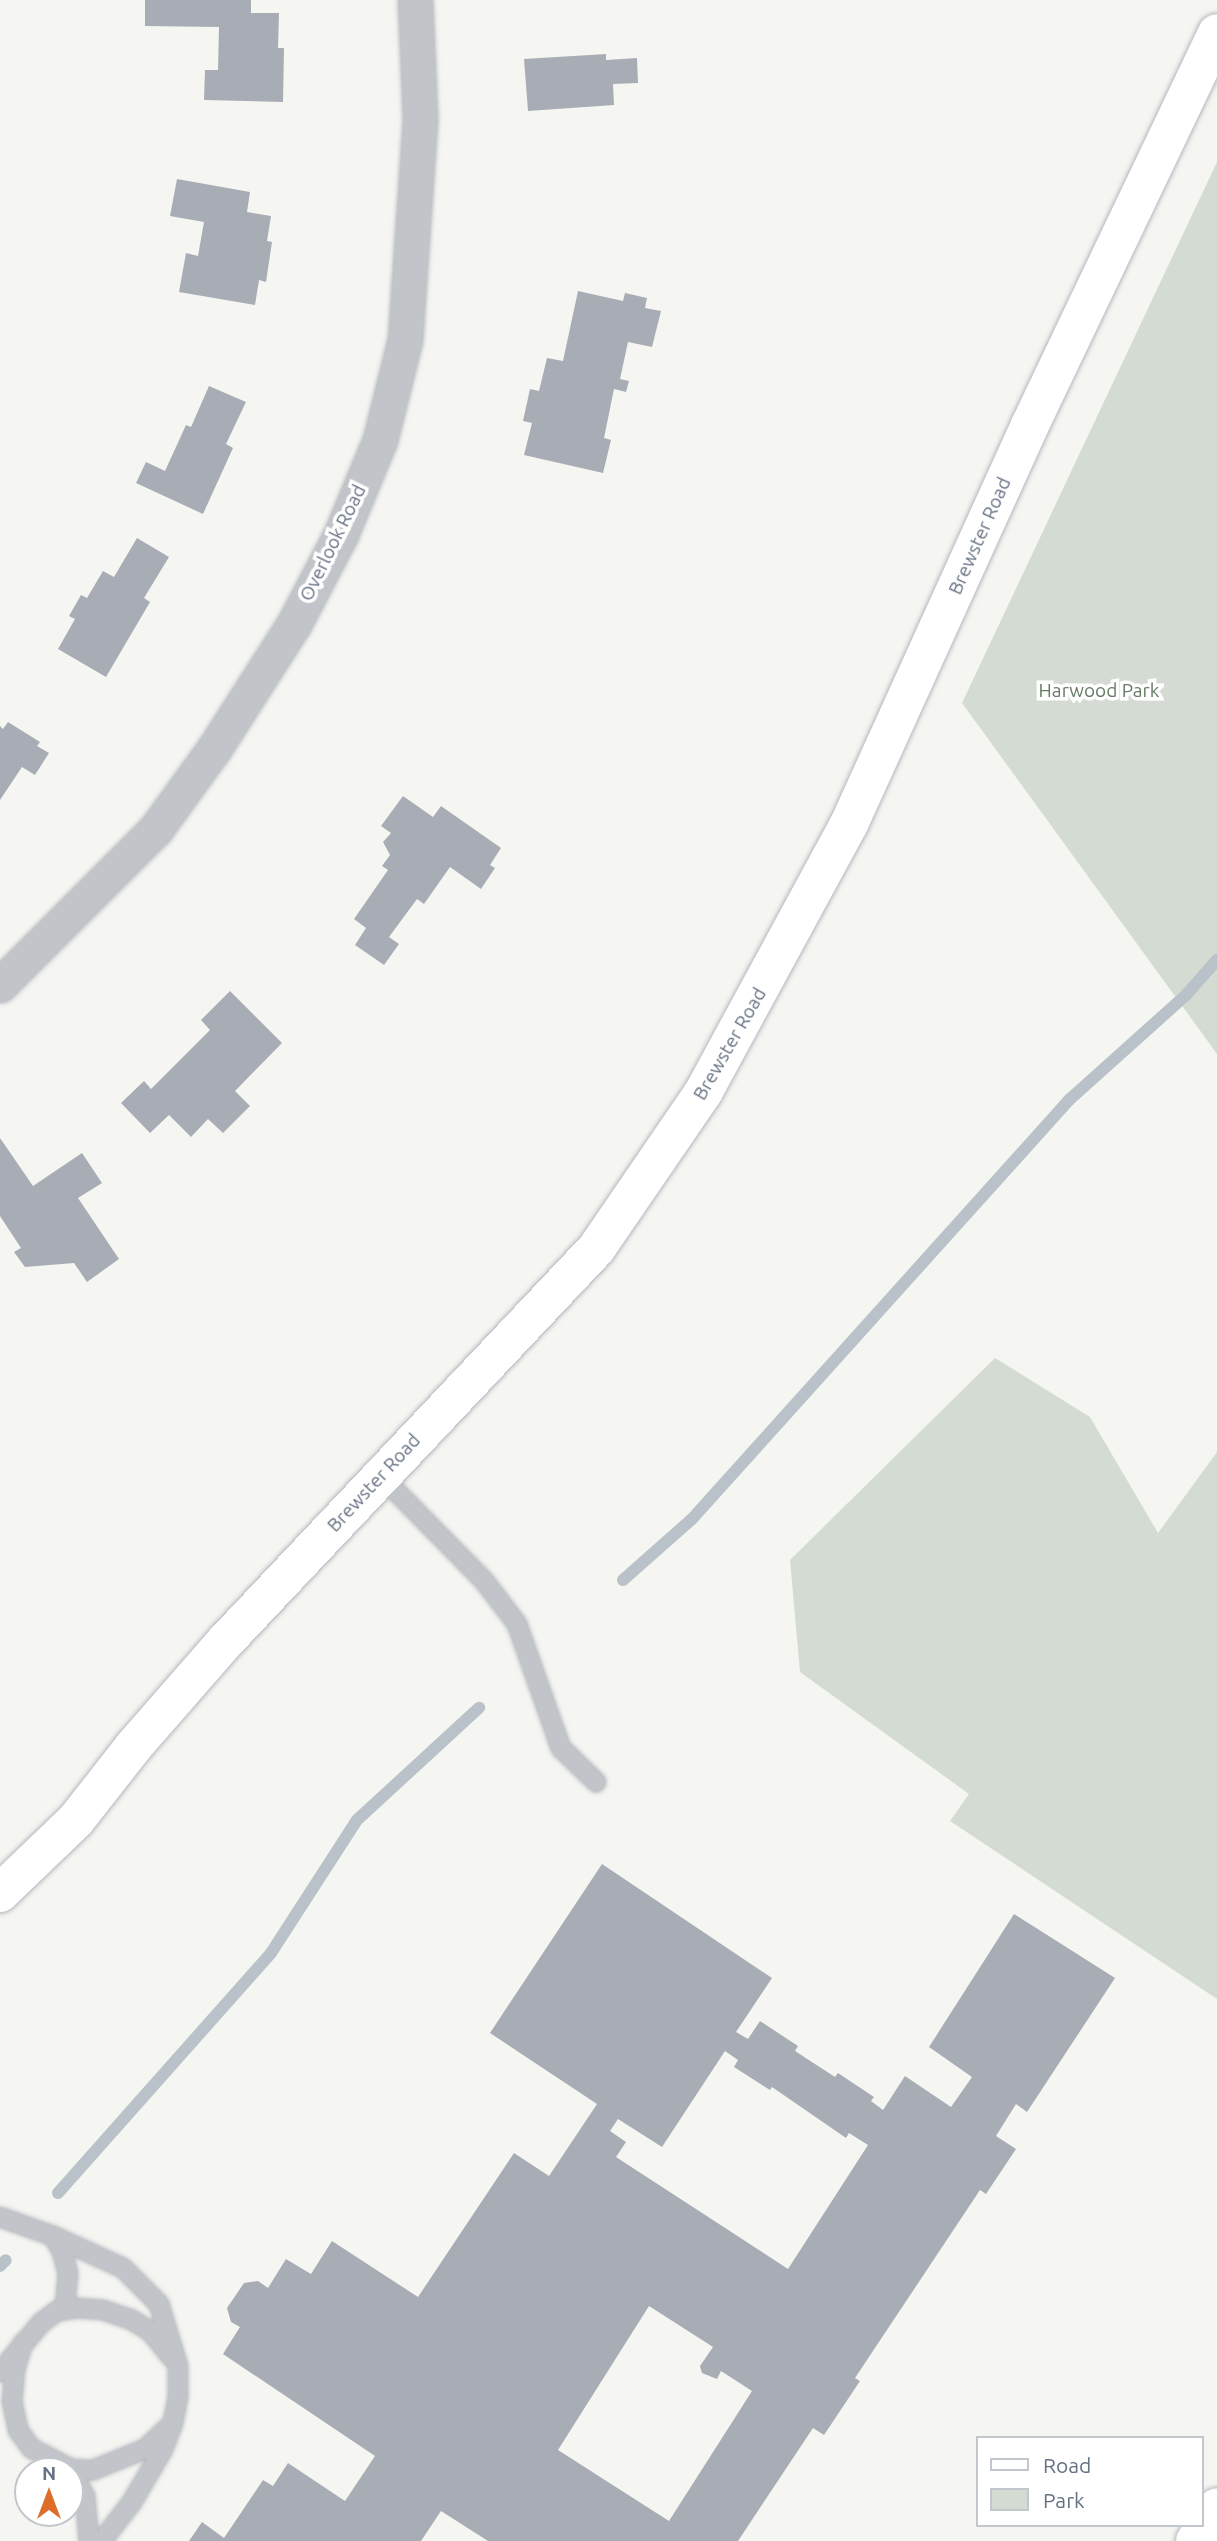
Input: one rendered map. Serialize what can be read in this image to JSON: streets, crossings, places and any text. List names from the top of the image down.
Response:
{
  "streets": {
    "street": ["Brewster Road", "Overlook Road"]
  },
  "parks": ["Harwood Park"],
  "legend": ["Road", "Park"],
  "north": "top"
}
